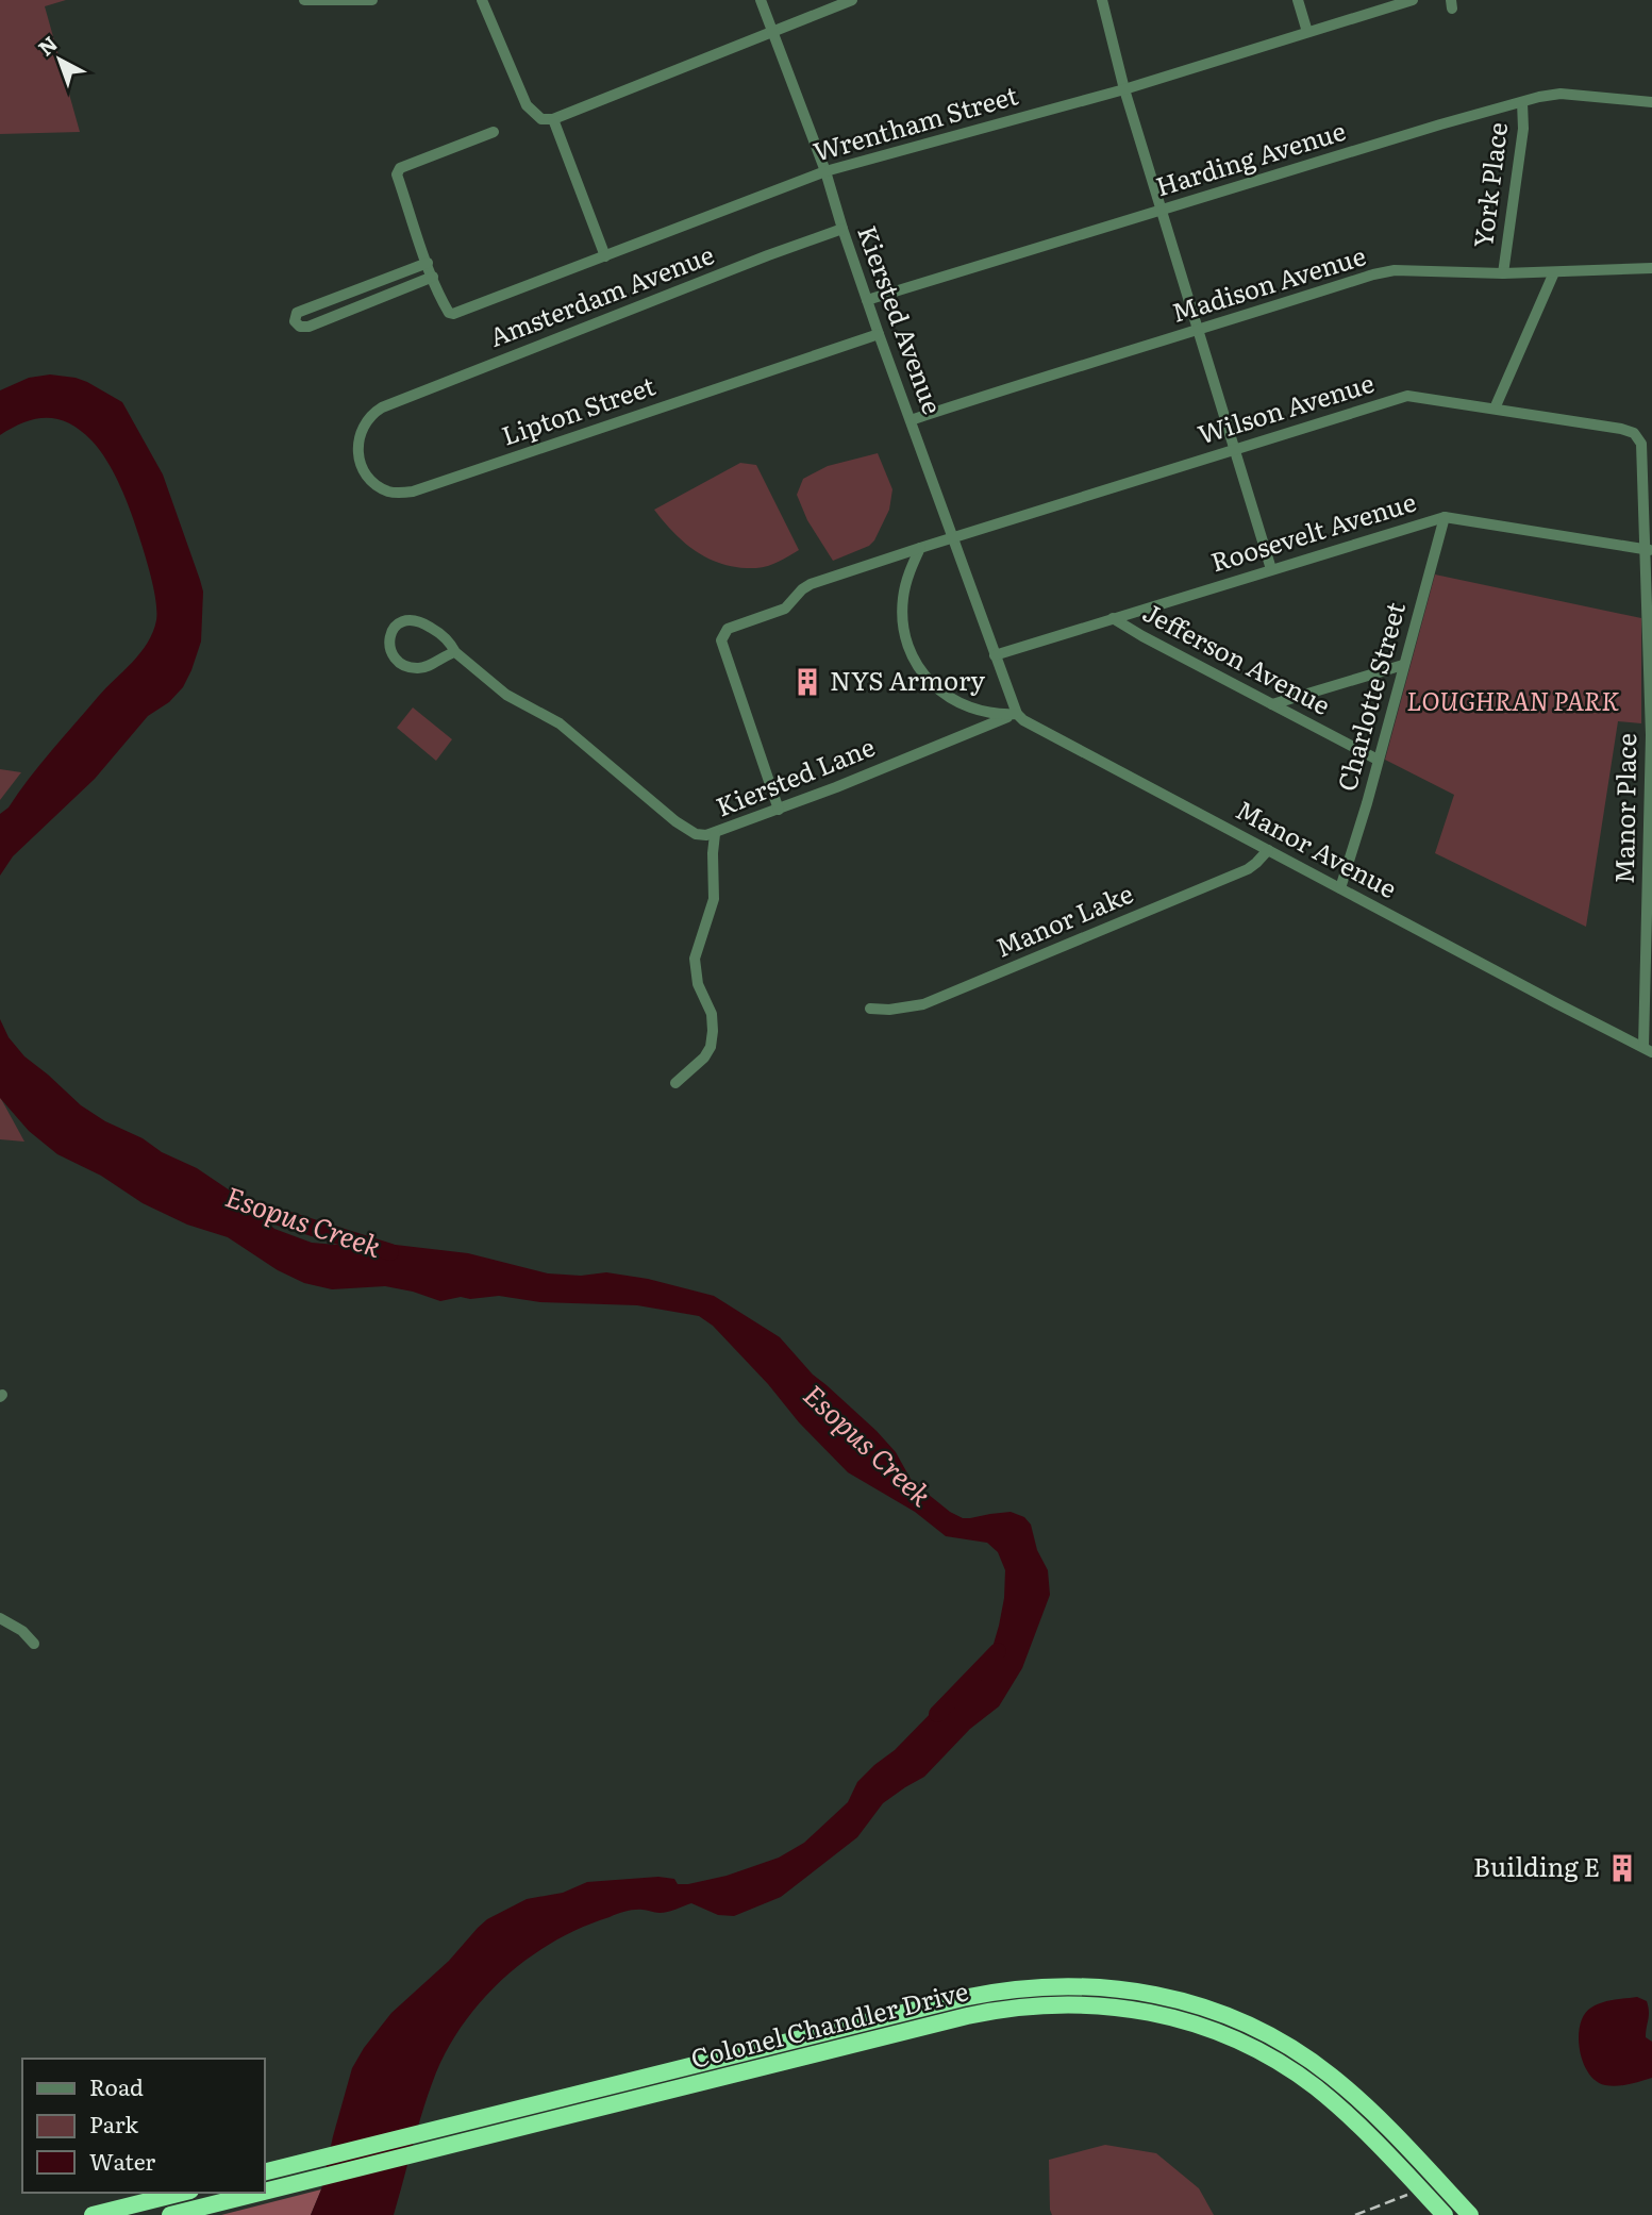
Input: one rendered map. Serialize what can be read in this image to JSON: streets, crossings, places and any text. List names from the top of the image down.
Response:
{
  "streets": {
    "highway": ["Colonel Chandler Drive"],
    "street": [
      "Wrentham Street",
      "Harding Avenue",
      "York Place",
      "Madison Avenue",
      "Amsterdam Avenue",
      "Kiersted Avenue",
      "Wilson Avenue",
      "Lipton Street",
      "Roosevelt Avenue",
      "Jefferson Avenue",
      "Charlotte Street",
      "Kiersted Lane",
      "Manor Place",
      "Manor Avenue",
      "Manor Lake"
    ]
  },
  "crossings": [
    ["Wrentham Street", "Kiersted Avenue"],
    ["Harding Avenue", "York Place"],
    ["Harding Avenue", "Kiersted Avenue"],
    ["York Place", "Madison Avenue"],
    ["Madison Avenue", "Kiersted Avenue"],
    ["Amsterdam Avenue", "Kiersted Avenue"],
    ["Amsterdam Avenue", "Lipton Street"],
    ["Kiersted Avenue", "Wilson Avenue"],
    ["Kiersted Avenue", "Lipton Street"],
    ["Kiersted Avenue", "Roosevelt Avenue"],
    ["Wilson Avenue", "Kiersted Lane"],
    ["Wilson Avenue", "Manor Place"],
    ["Roosevelt Avenue", "Jefferson Avenue"],
    ["Roosevelt Avenue", "Charlotte Street"],
    ["Roosevelt Avenue", "Manor Place"],
    ["Jefferson Avenue", "Charlotte Street"],
    ["Charlotte Street", "Manor Avenue"],
    ["Kiersted Lane", "Manor Avenue"],
    ["Manor Place", "Manor Avenue"],
    ["Manor Avenue", "Manor Lake"]
  ],
  "water": ["Esopus Creek"],
  "parks": ["LOUGHRAN PARK"],
  "places": {
    "building": ["NYS Armory", "Building E"]
  },
  "legend": ["Road", "Park", "Water"],
  "north": "top left"
}
